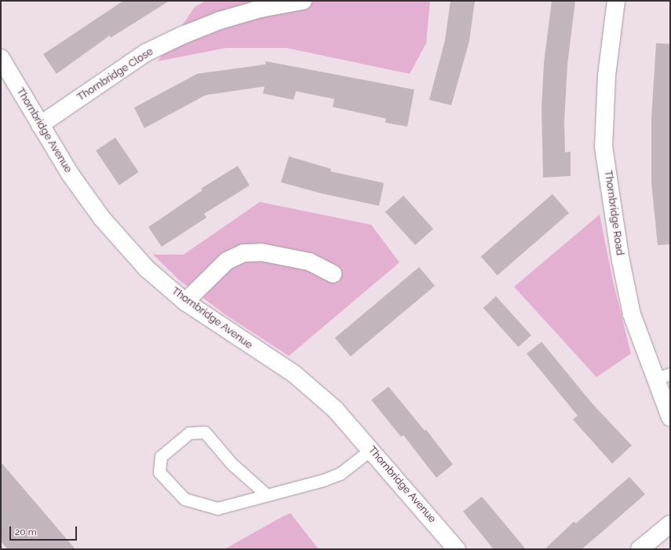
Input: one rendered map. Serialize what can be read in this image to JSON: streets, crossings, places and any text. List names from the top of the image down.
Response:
{
  "streets": {
    "street": ["Thornbridge Close", "Thornbridge Avenue", "Thornbridge Road"]
  },
  "crossings": [
    ["Thornbridge Close", "Thornbridge Avenue"]
  ],
  "scale_bar": "20 m"
}
